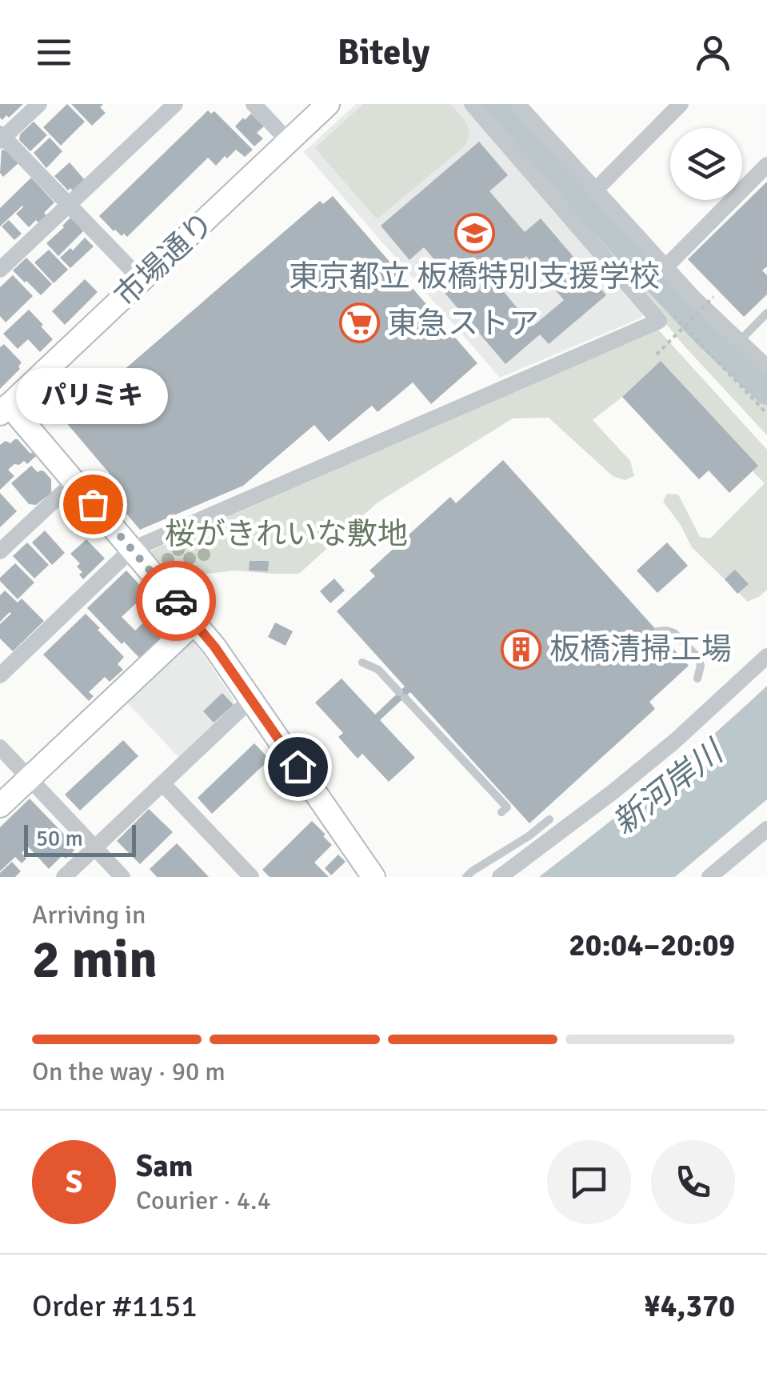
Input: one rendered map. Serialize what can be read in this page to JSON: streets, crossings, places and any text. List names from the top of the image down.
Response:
{
  "streets": {
    "street": ["市場通り"]
  },
  "water": ["新河岸川"],
  "parks": ["桜がきれいな敷地"],
  "places": {
    "school or university": ["東京都立 板橋特別支援学校"],
    "supermarket": ["東急ストア"],
    "other": ["パリミキ"],
    "building": ["板橋清掃工場"]
  },
  "scale_bar": "50 m",
  "page": {
    "header": "Bitely",
    "bubble": "パリミキ",
    "scale": "50 m",
    "heading": ["2 min", "Arriving in", "20:04–20:09"],
    "panel": [
      "Sam",
      "Courier · 4.4",
      "Order #1151",
      "¥4,370"
    ],
    "bar": "On the way · 90 m",
    "round": "S"
  }
}
